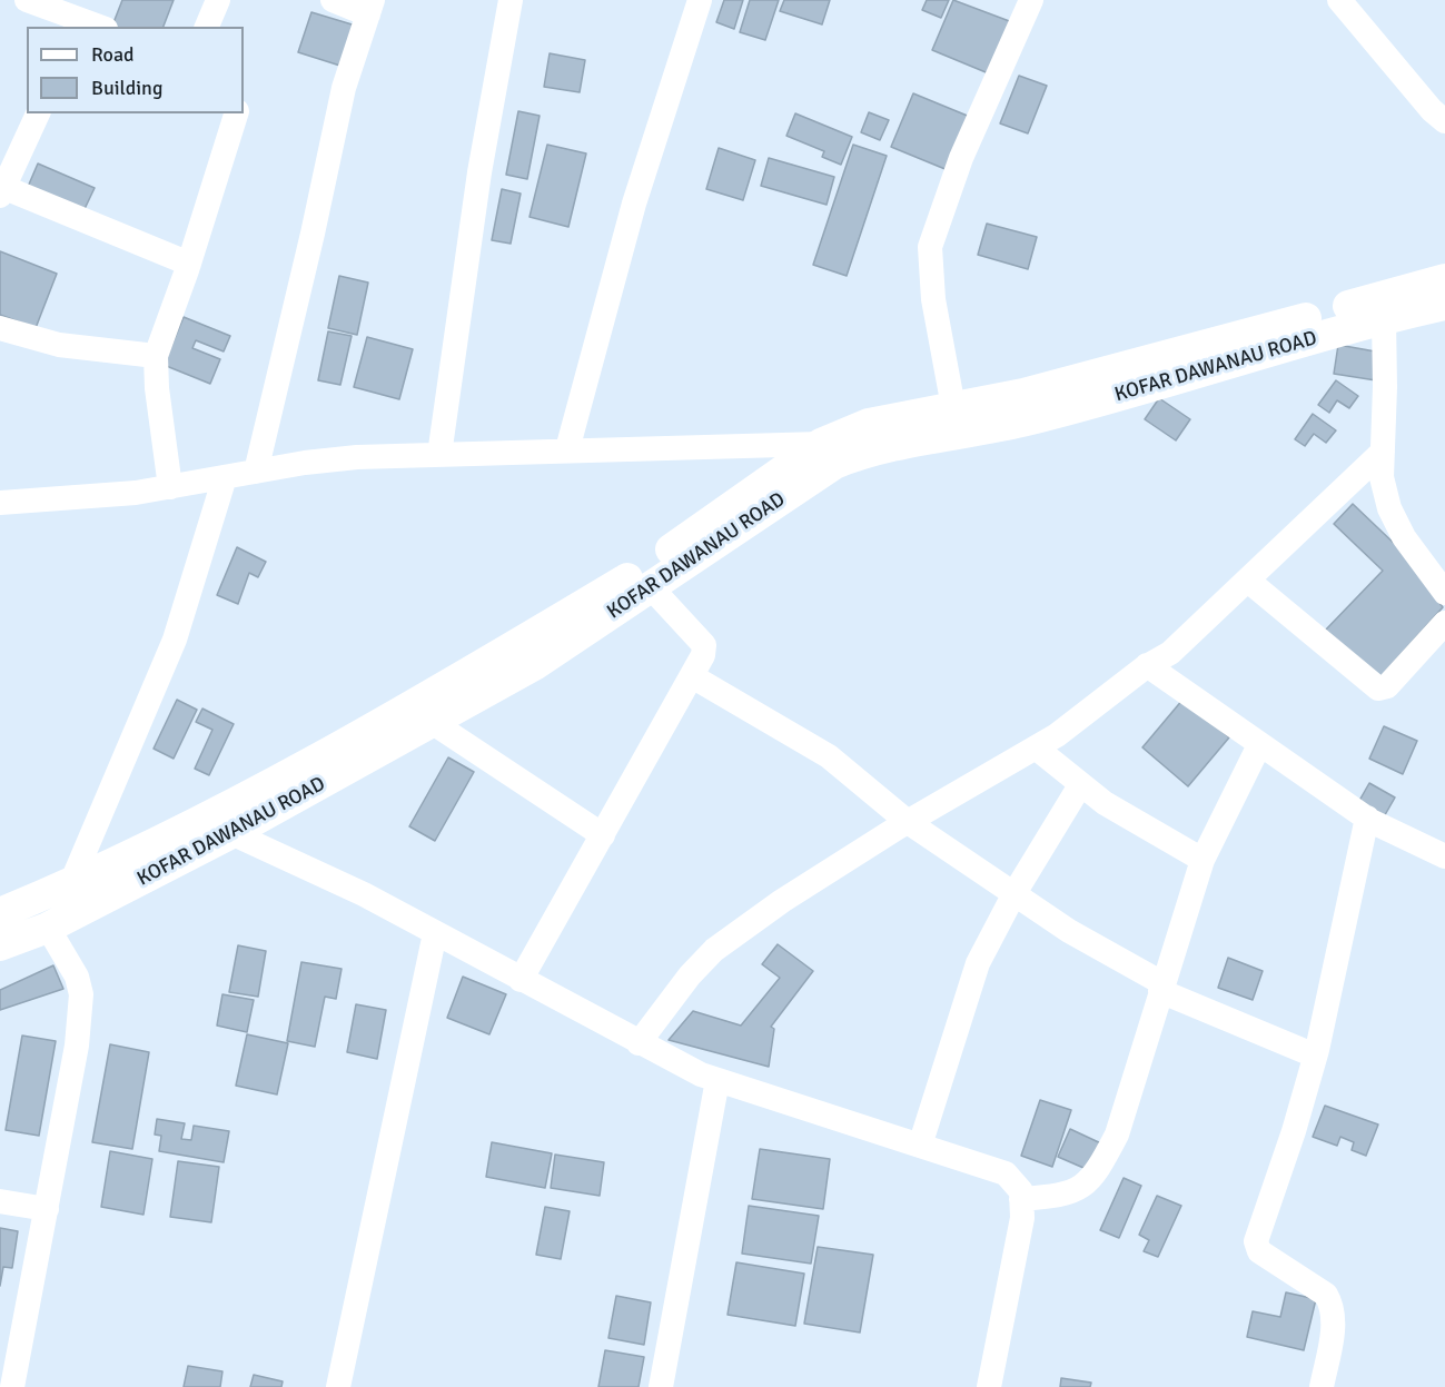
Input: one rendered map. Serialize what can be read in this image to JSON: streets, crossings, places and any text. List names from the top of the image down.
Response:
{
  "streets": {
    "street": ["KOFAR DAWANAU ROAD"]
  },
  "legend": ["Road", "Building"]
}
